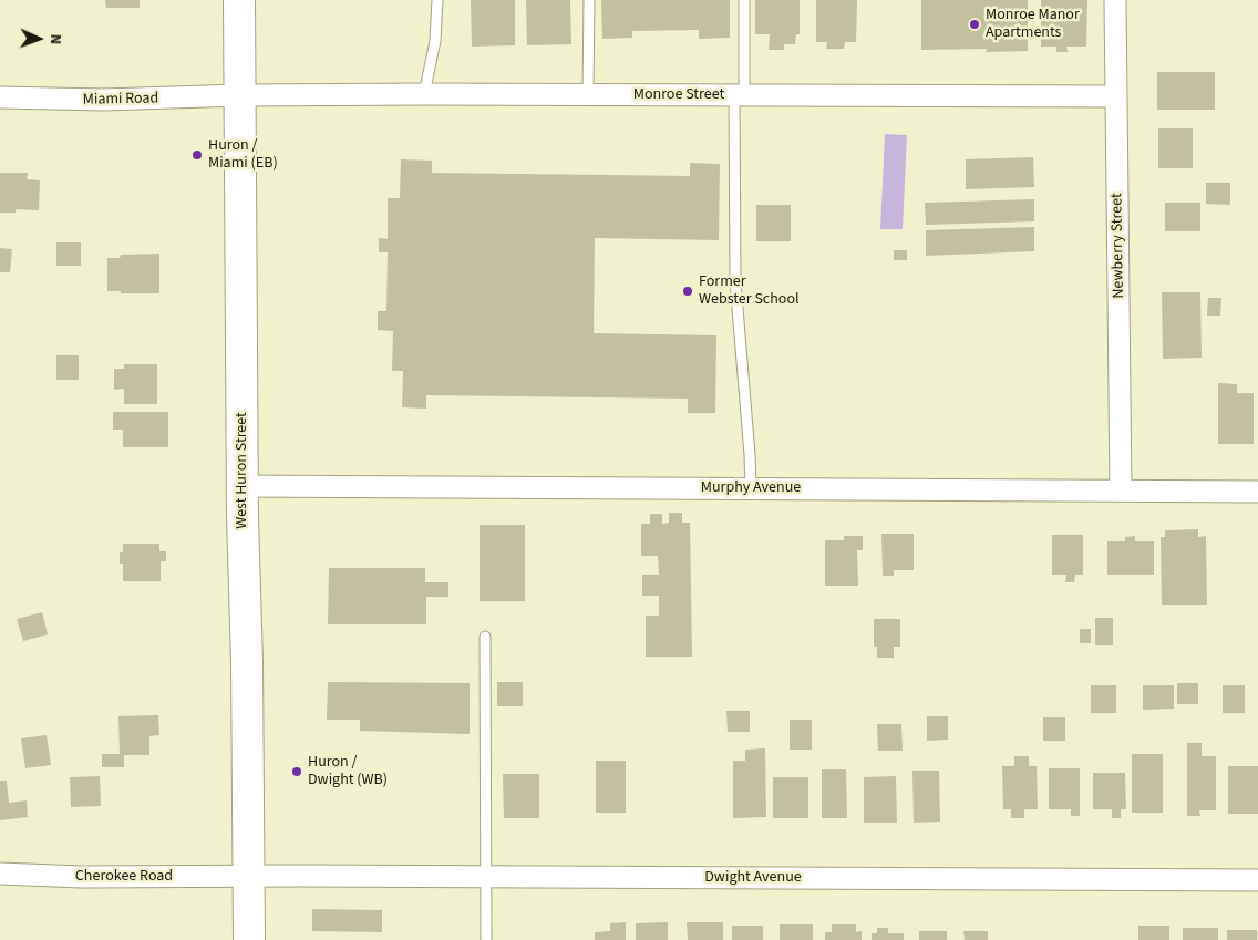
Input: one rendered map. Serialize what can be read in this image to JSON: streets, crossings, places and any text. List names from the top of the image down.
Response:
{
  "streets": {
    "highway": ["West Huron Street"],
    "street": [
      "Monroe Street",
      "Miami Road",
      "Newberry Street",
      "Murphy Avenue",
      "Cherokee Road",
      "Dwight Avenue"
    ]
  },
  "crossings": [
    ["Monroe Street", "Miami Road"],
    ["Monroe Street", "Newberry Street"],
    ["Monroe Street", "West Huron Street"],
    ["Miami Road", "West Huron Street"],
    ["Newberry Street", "Murphy Avenue"],
    ["West Huron Street", "Murphy Avenue"],
    ["West Huron Street", "Cherokee Road"],
    ["West Huron Street", "Dwight Avenue"],
    ["Cherokee Road", "Dwight Avenue"]
  ],
  "places": [
    "Monroe Manor Apartments",
    "Huron / Miami (EB)",
    "Former Webster School",
    "Huron / Dwight (WB)"
  ],
  "north": "right"
}
